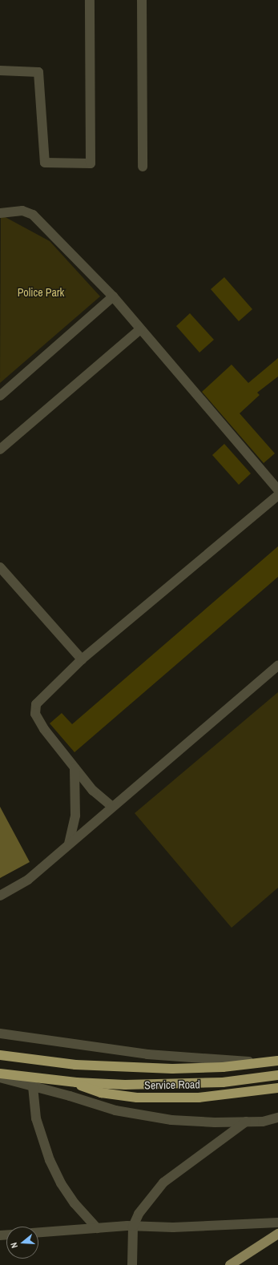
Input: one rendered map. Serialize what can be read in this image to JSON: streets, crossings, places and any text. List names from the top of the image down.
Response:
{
  "streets": {
    "highway": ["Service Road"]
  },
  "parks": ["Police Park"],
  "north": "left"
}
